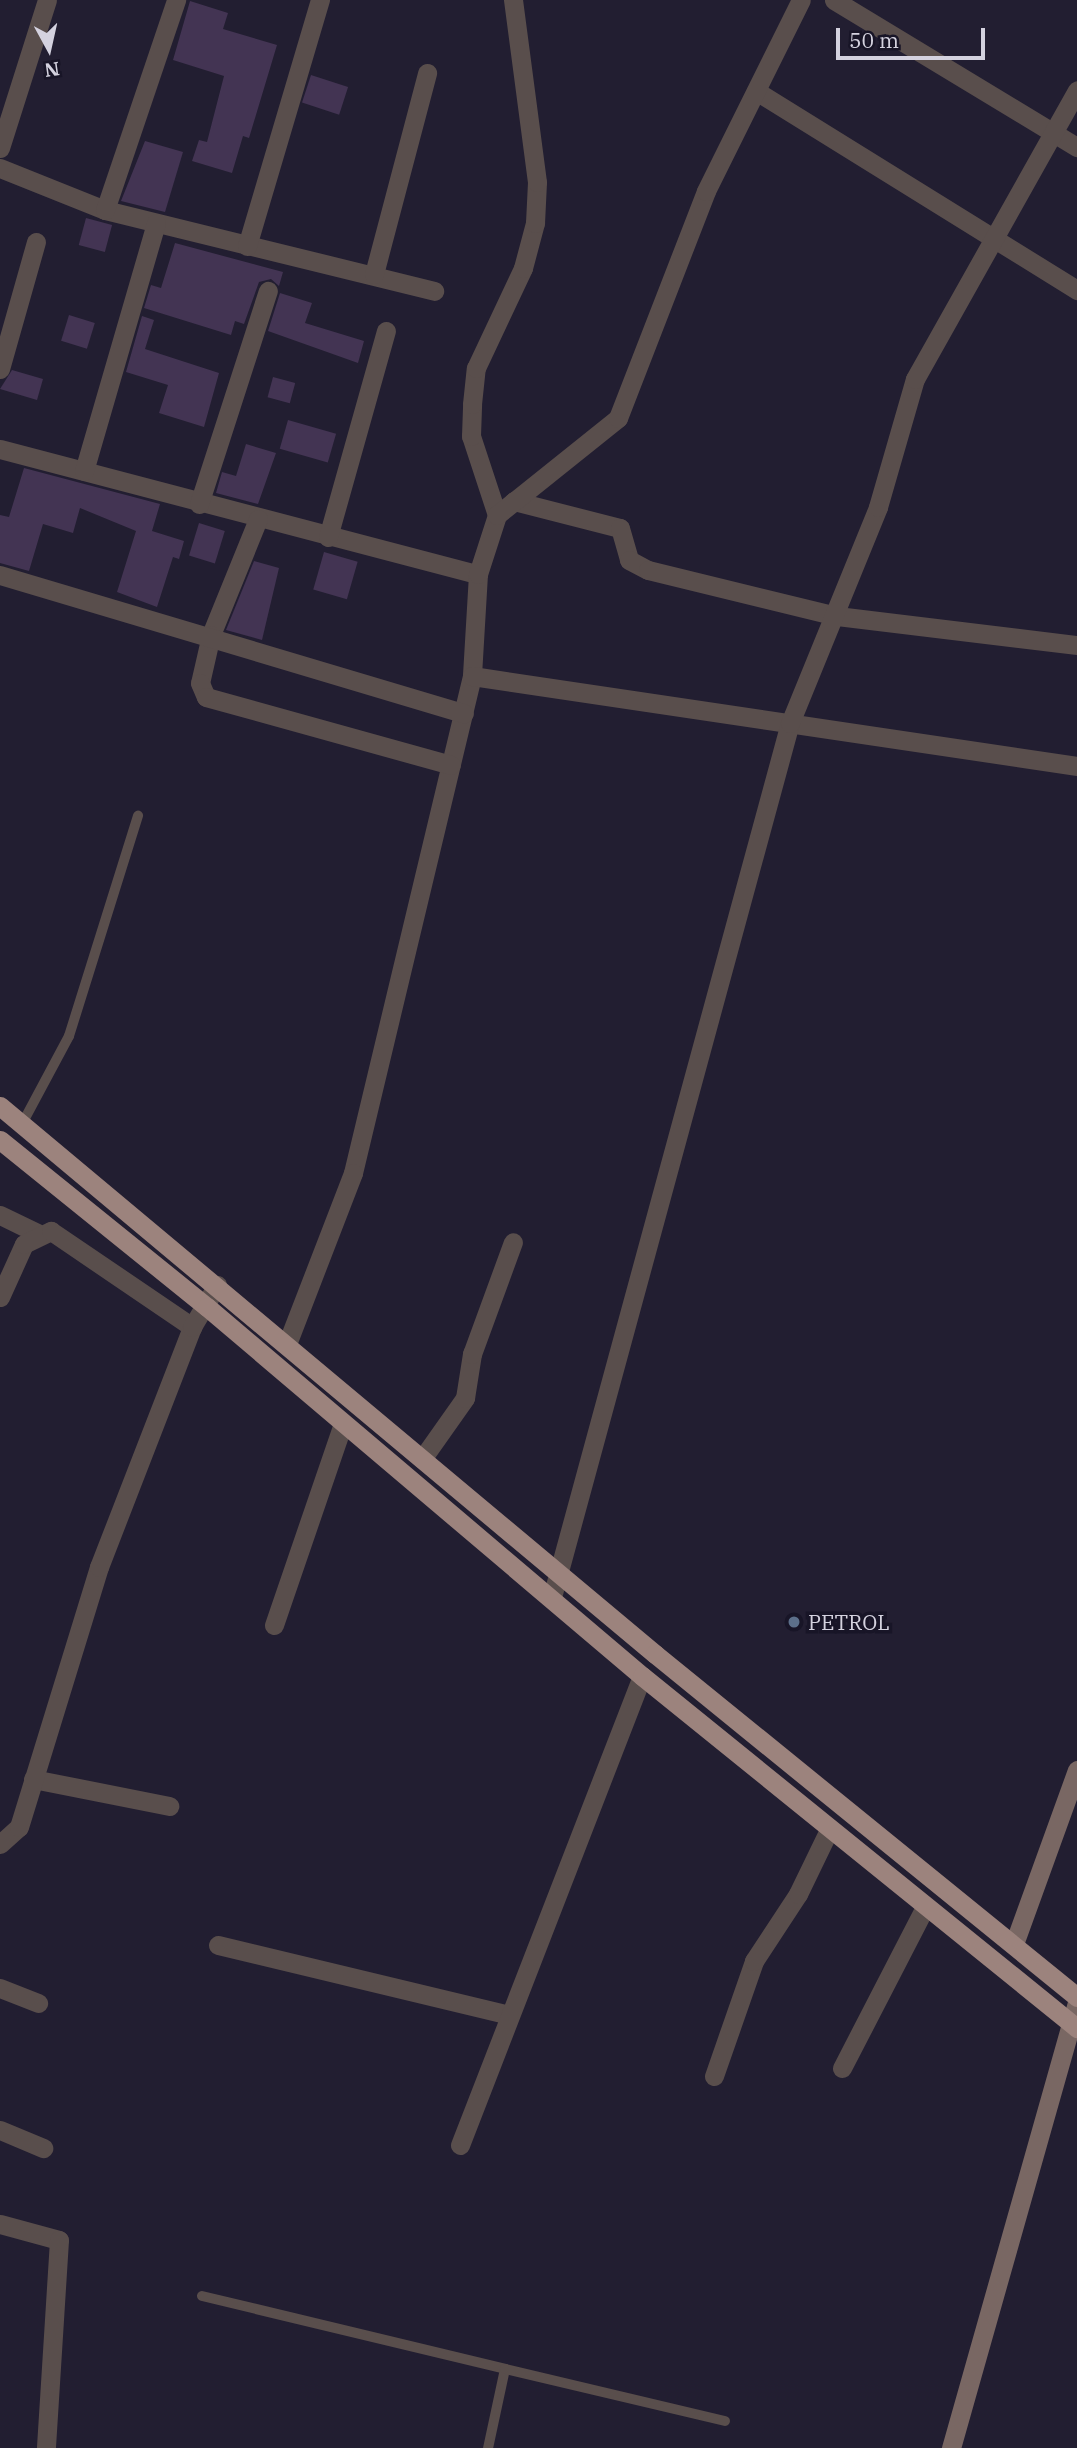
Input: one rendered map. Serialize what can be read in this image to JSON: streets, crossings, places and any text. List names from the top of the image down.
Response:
{
  "places": ["PETROL"],
  "scale_bar": "50 m",
  "north": "bottom"
}
